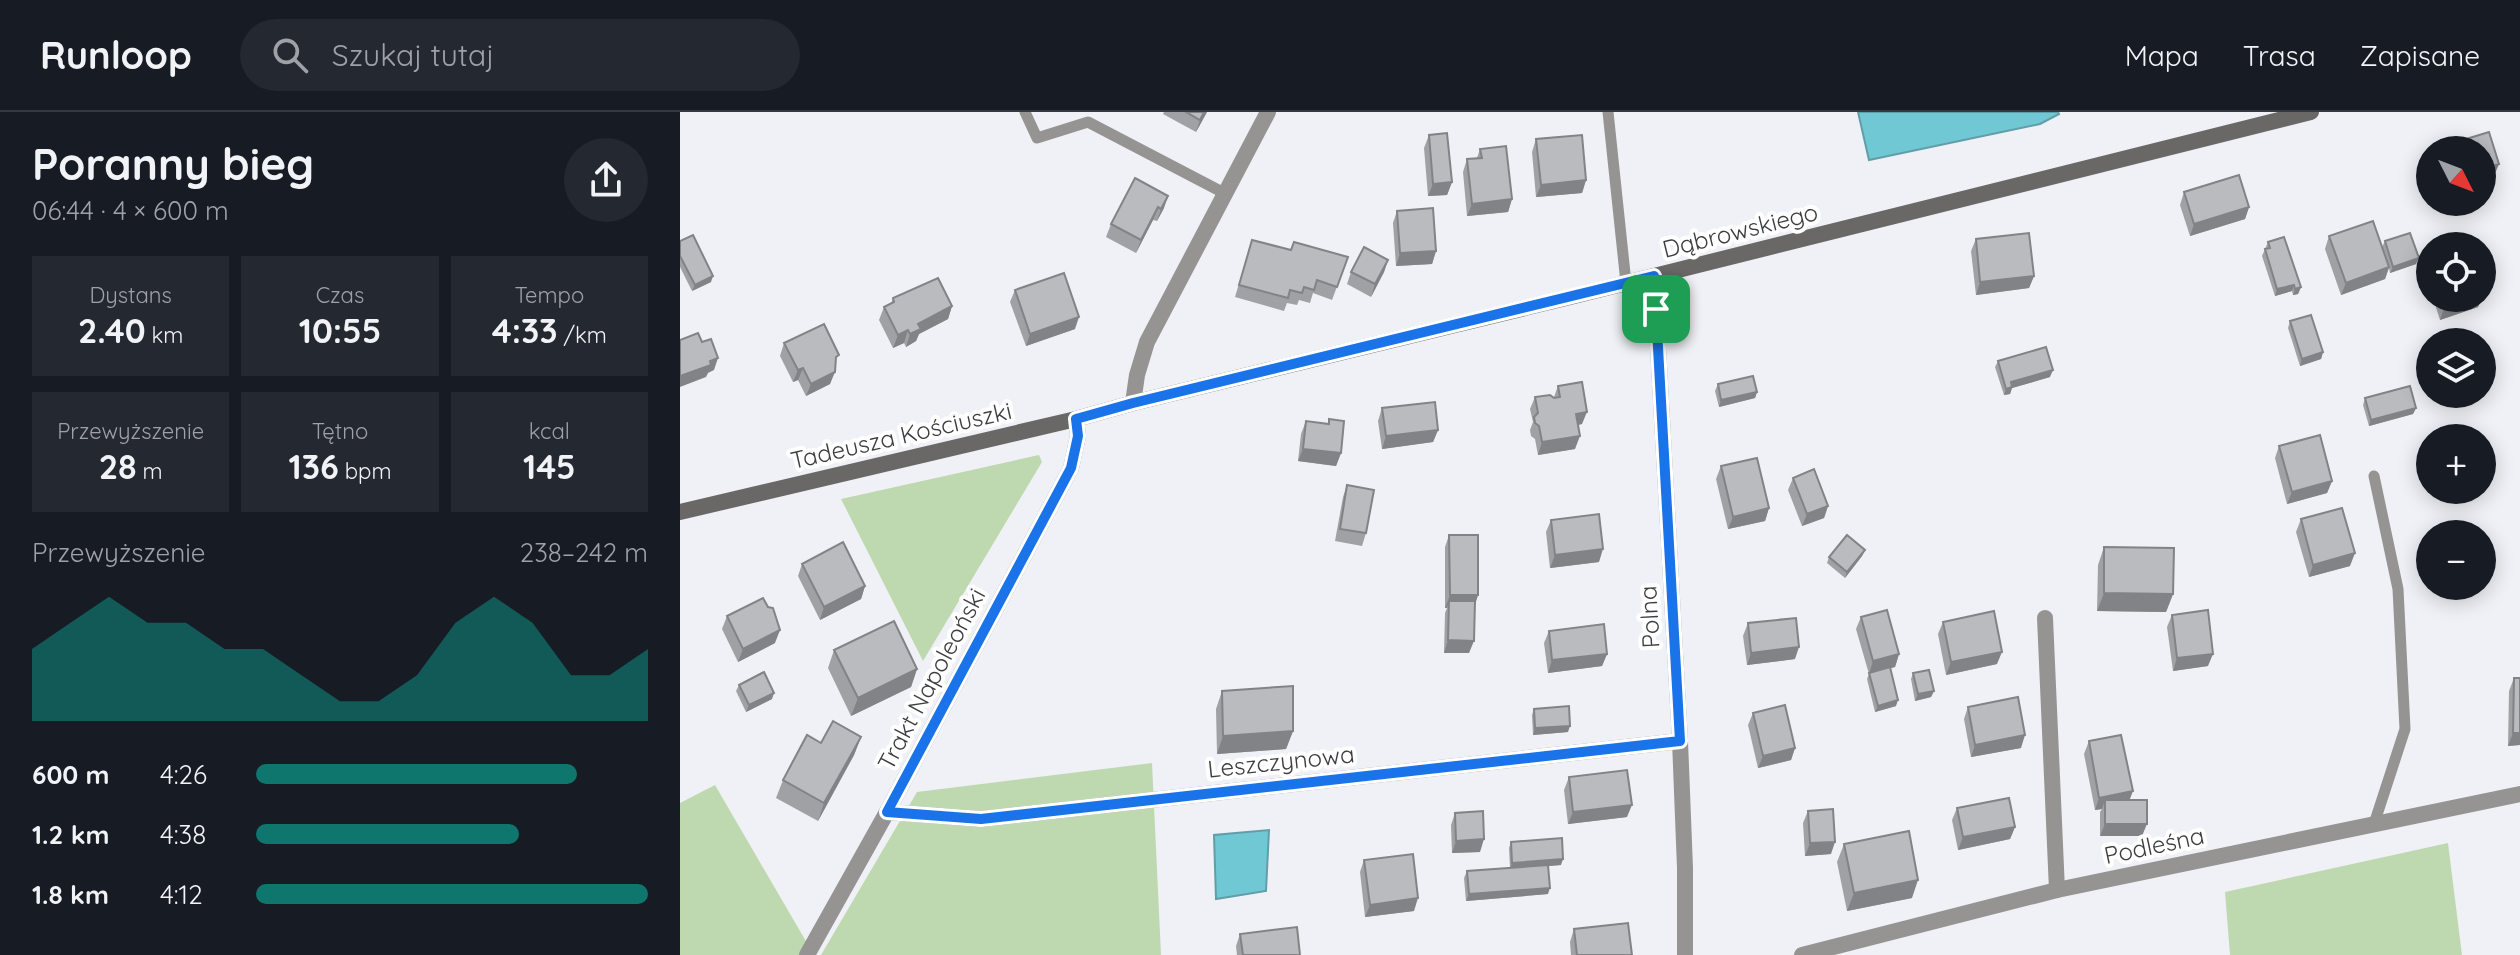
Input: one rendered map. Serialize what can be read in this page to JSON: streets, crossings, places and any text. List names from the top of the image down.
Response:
{
  "streets": {
    "street": [
      "Dąbrowskiego",
      "Tadeusza Kościuszki",
      "Polna",
      "Trakt Napoleoński",
      "Leszczynowa",
      "Podleśna"
    ]
  },
  "crossings": [
    ["Dąbrowskiego", "Tadeusza Kościuszki"],
    ["Dąbrowskiego", "Polna"],
    ["Tadeusza Kościuszki", "Trakt Napoleoński"],
    ["Polna", "Leszczynowa"],
    ["Trakt Napoleoński", "Leszczynowa"]
  ],
  "north": "bottom right",
  "page": {
    "header": "Runloop",
    "search": "Szukaj tutaj",
    "nav": ["Mapa", "Trasa", "Zapisane"],
    "heading": ["Poranny bieg", "06:44 · 4 × 600 m"],
    "map_buttons": ["+", "−"],
    "stats": [
      ["Dystans", "2.40 km"],
      ["Czas", "10:55"],
      ["Tempo", "4:33 /km"],
      ["Przewyższenie", "28 m"],
      ["Tętno", "136 bpm"],
      ["kcal", "145"]
    ],
    "chart": ["Przewyższenie", "238–242 m"],
    "list": [
      {
        "name": "600 m",
        "note": "4:26"
      },
      {
        "name": "1.2 km",
        "note": "4:38"
      },
      {
        "name": "1.8 km",
        "note": "4:12"
      }
    ]
  }
}
